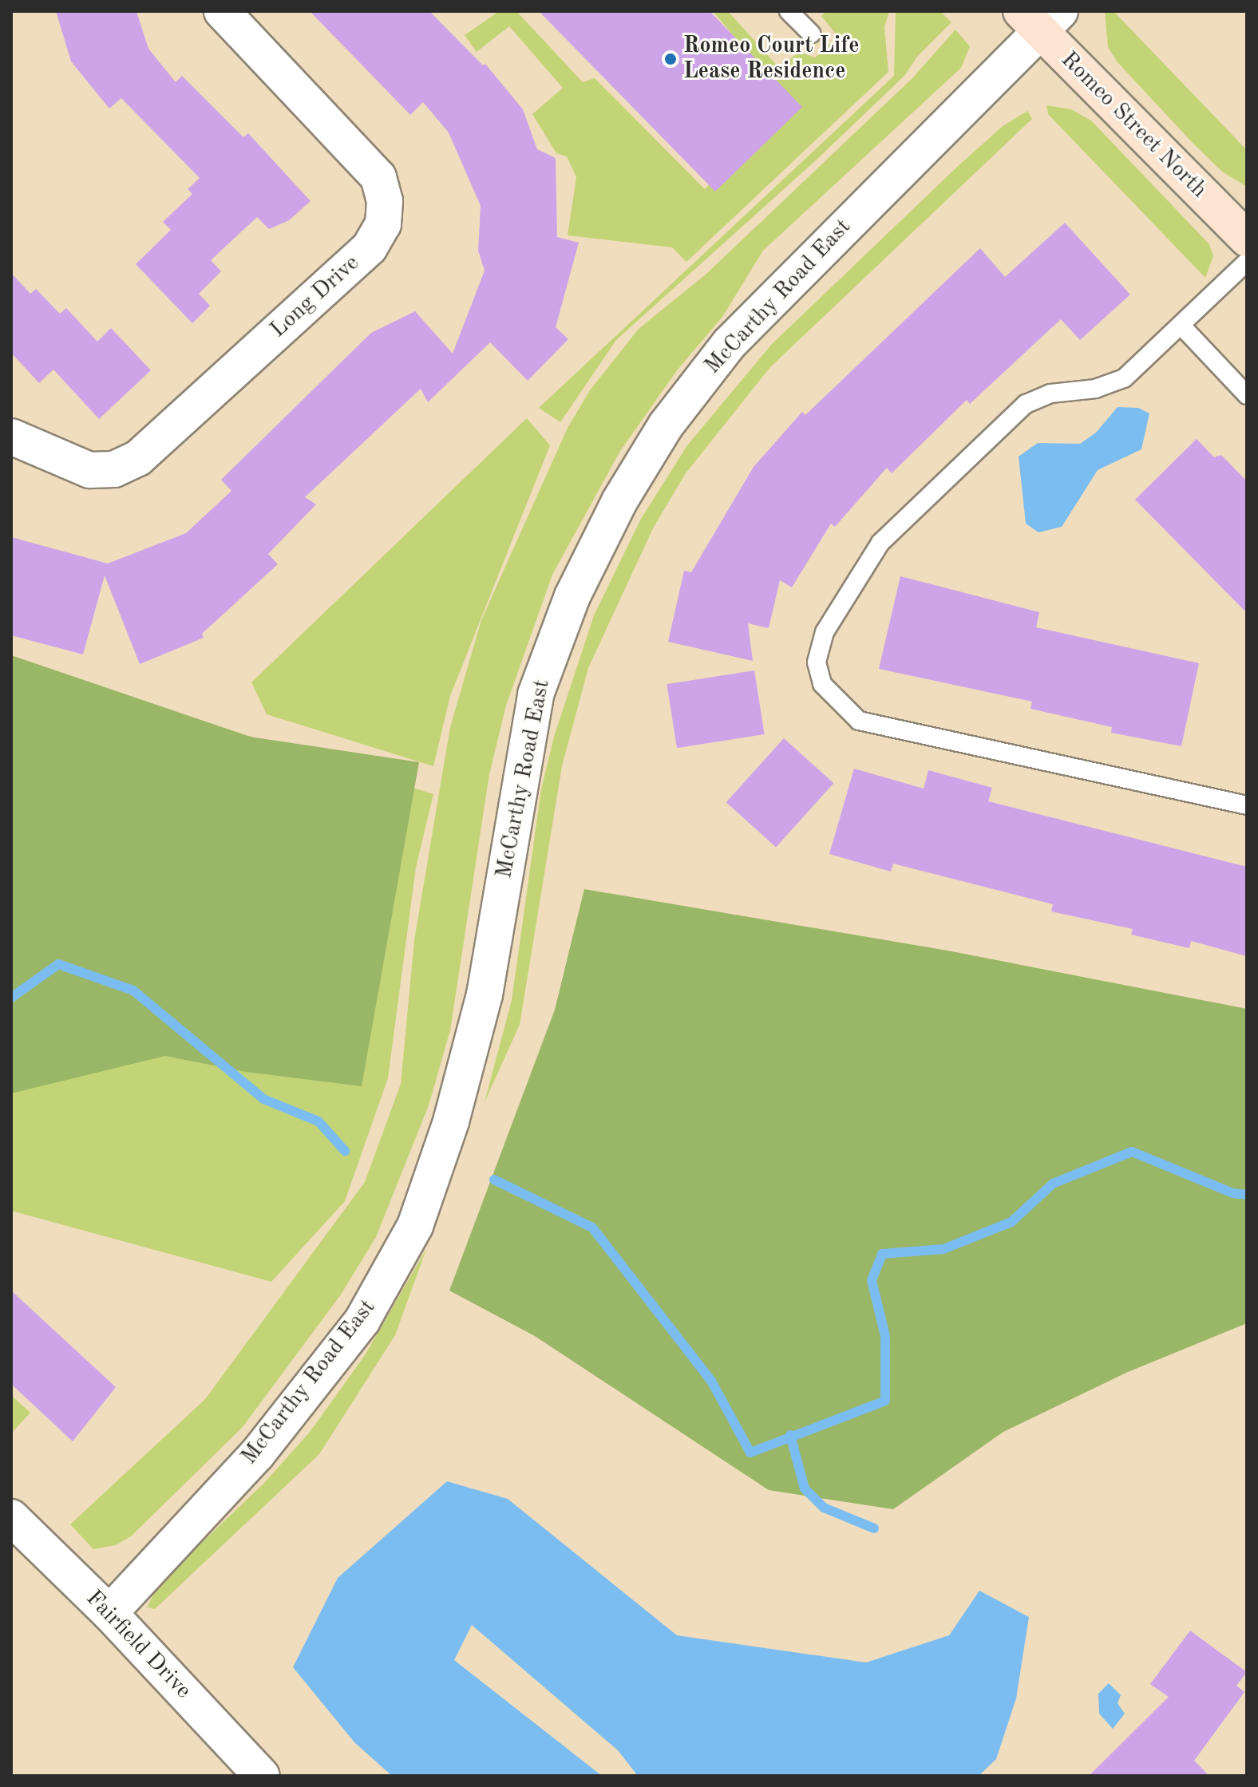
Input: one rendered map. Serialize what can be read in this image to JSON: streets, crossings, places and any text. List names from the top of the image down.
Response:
{
  "streets": {
    "main road": ["Romeo Street North"],
    "street": ["Long Drive", "McCarthy Road East", "Fairfield Drive"]
  },
  "crossings": [
    ["Romeo Street North", "McCarthy Road East"],
    ["McCarthy Road East", "Fairfield Drive"]
  ],
  "places": ["Romeo Court Life Lease Residence"]
}
